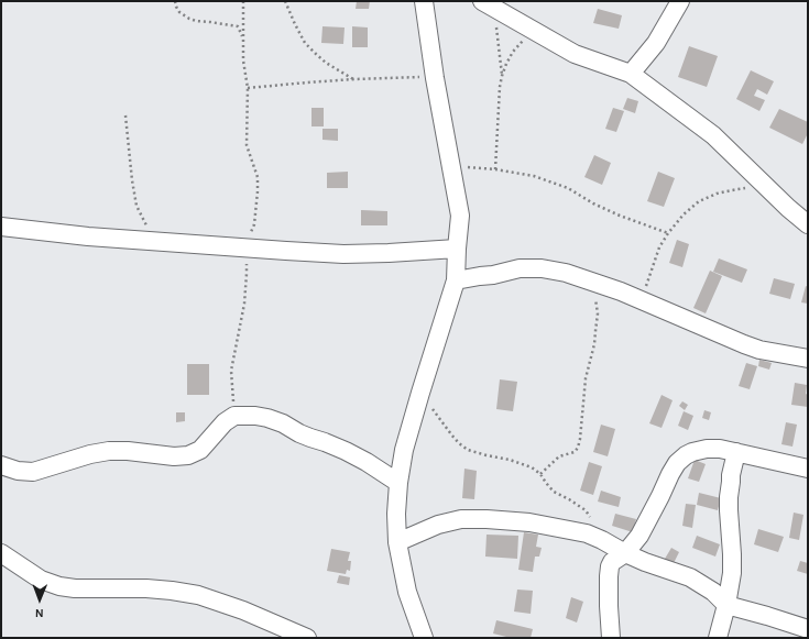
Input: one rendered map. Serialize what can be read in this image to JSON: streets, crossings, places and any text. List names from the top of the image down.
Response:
{
  "north": "bottom"
}
